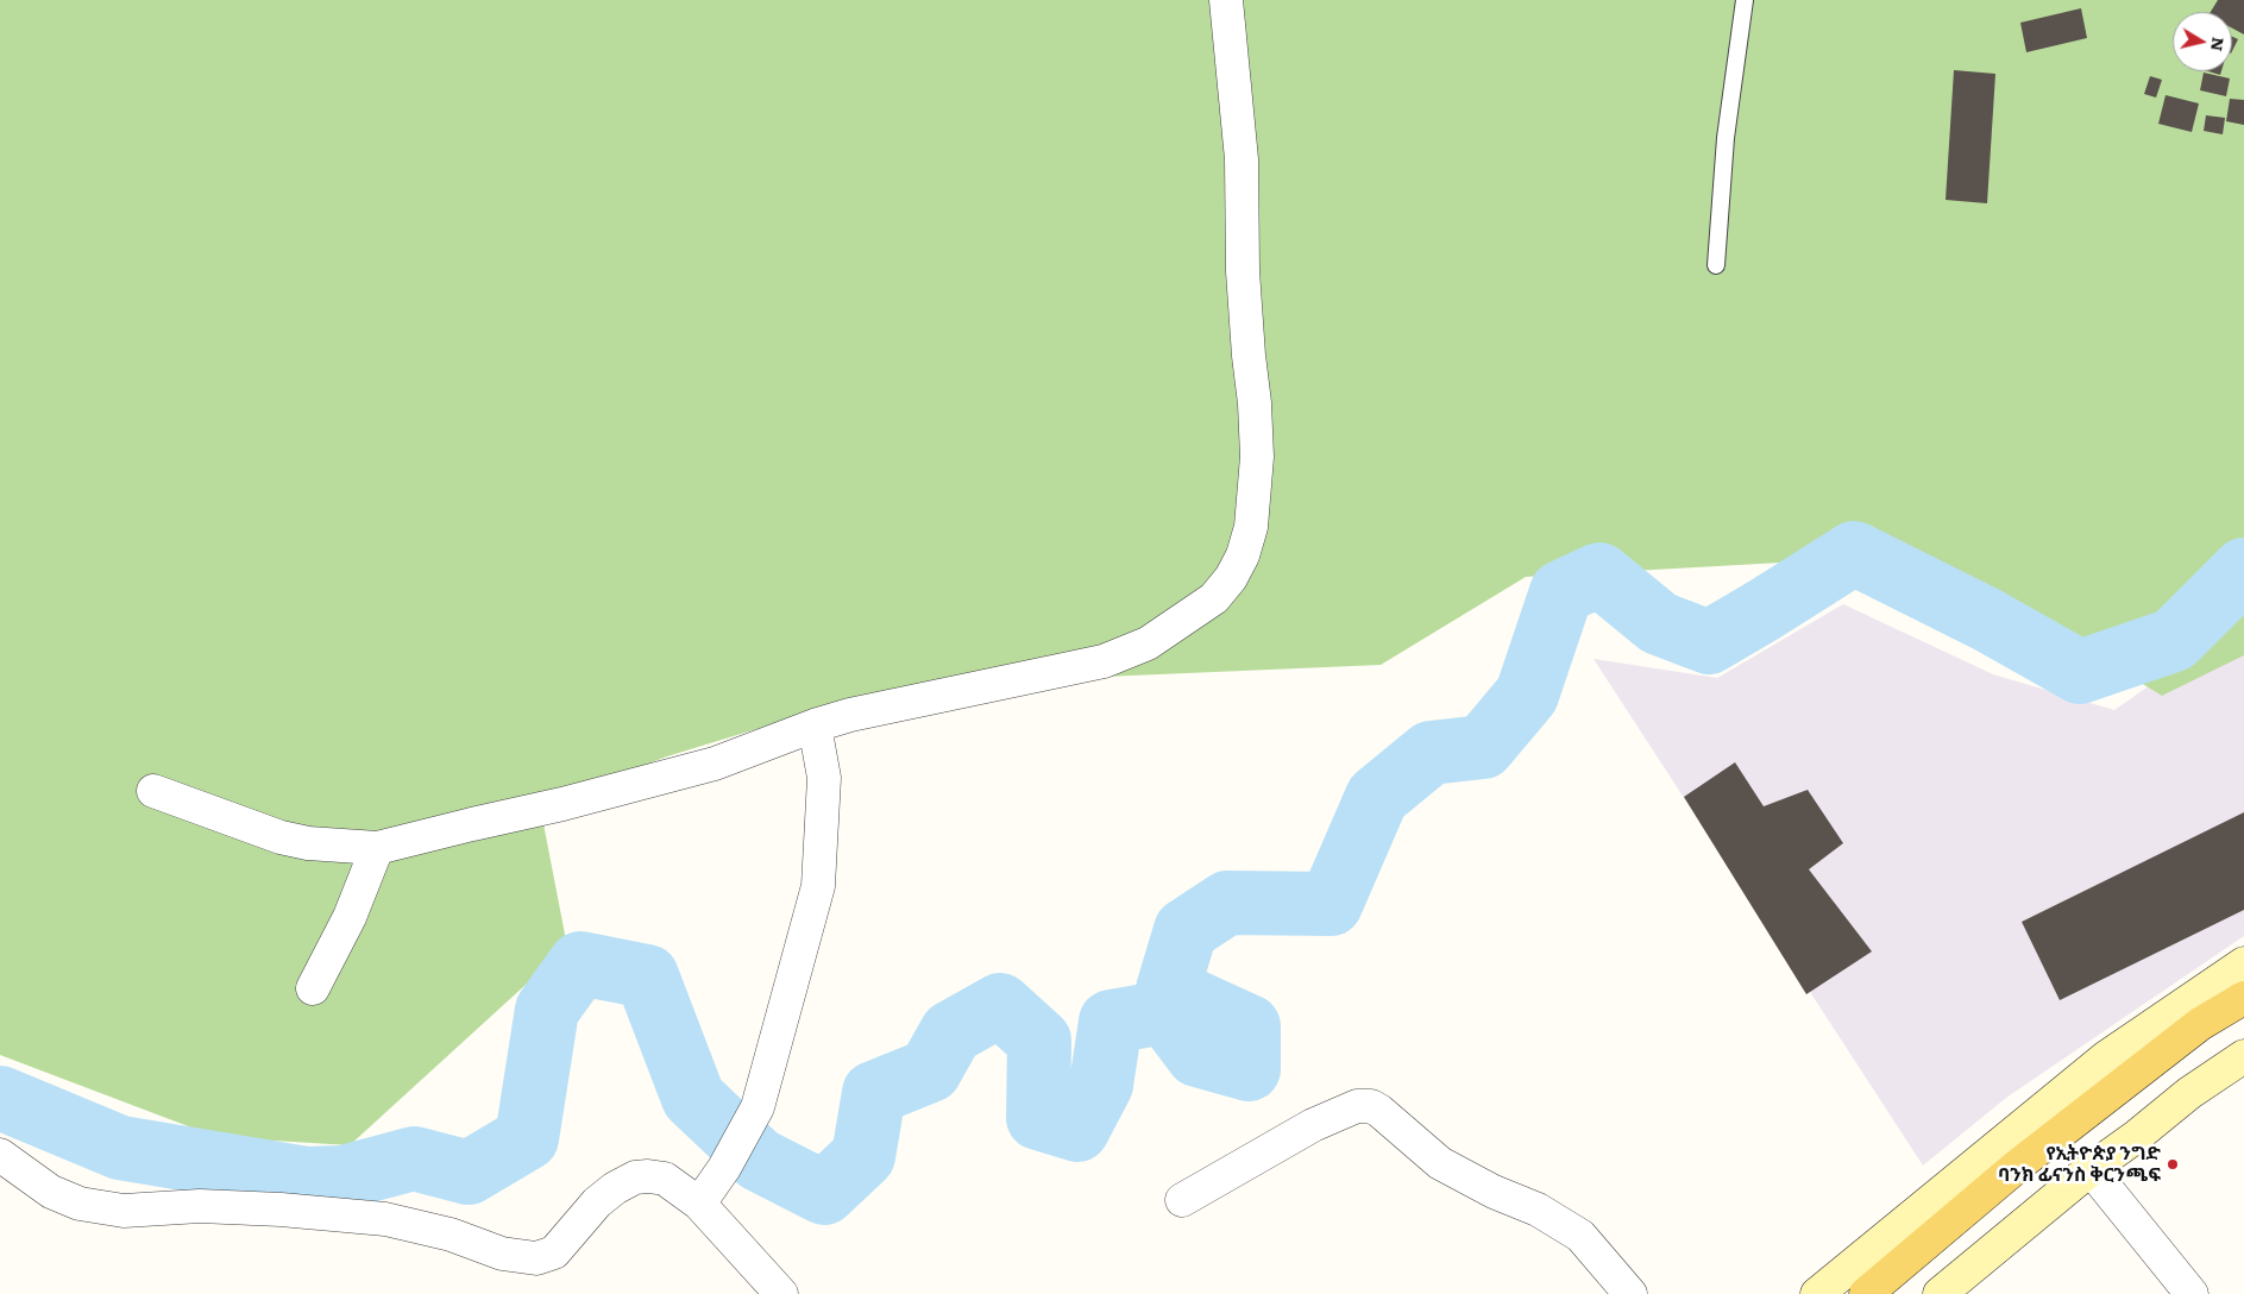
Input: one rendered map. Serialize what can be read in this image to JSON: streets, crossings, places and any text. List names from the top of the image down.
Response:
{
  "places": ["የኢትዮጵያ ንግድ ባንክ ፊናንስ ቅርንጫፍ"],
  "north": "right"
}
